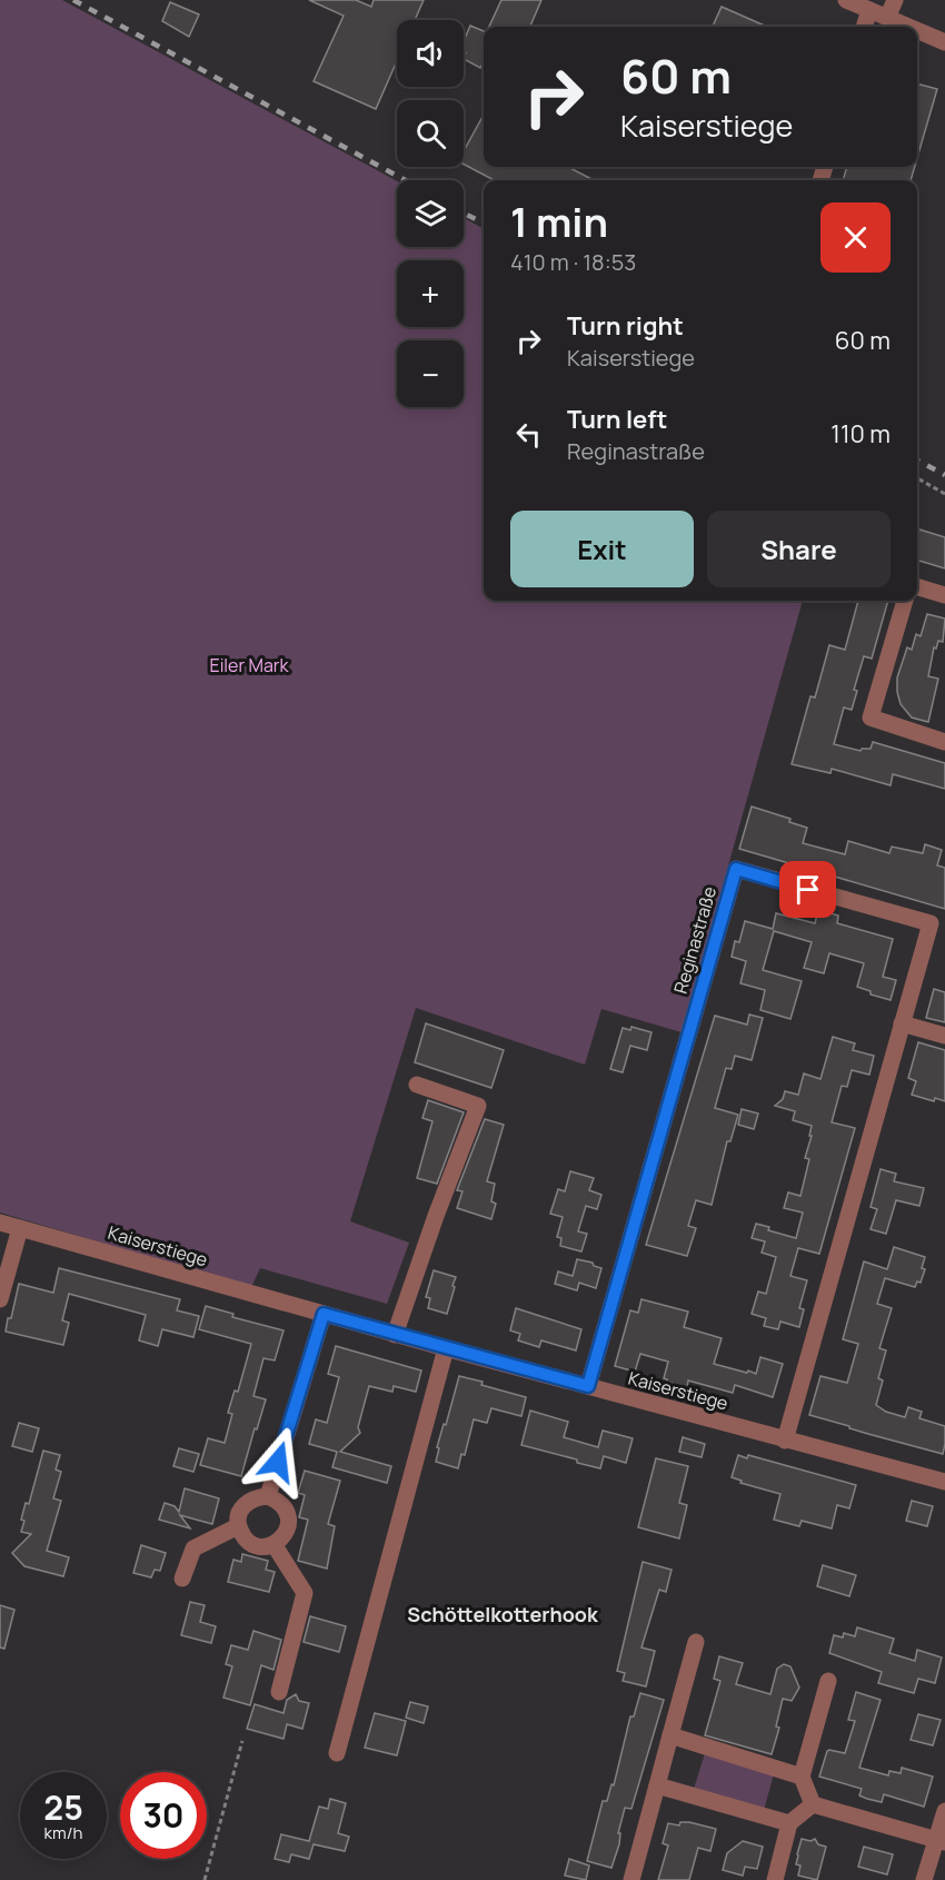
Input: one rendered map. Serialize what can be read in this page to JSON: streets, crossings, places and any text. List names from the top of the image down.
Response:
{
  "streets": {
    "street": ["Reginastraße", "Kaiserstiege"]
  },
  "crossings": [
    ["Reginastraße", "Kaiserstiege"]
  ],
  "districts": ["Schöttelkotterhook"],
  "parks": ["Eiler Mark"],
  "page": {
    "map_buttons": ["+", "−"],
    "turn": ["60 m", "Kaiserstiege"],
    "heading": ["1 min", "410 m · 18:53"],
    "list": [
      {
        "name": "Turn right",
        "note": "Kaiserstiege",
        "value": "60 m"
      },
      {
        "name": "Turn left",
        "note": "Reginastraße",
        "value": "110 m"
      }
    ],
    "buttons": ["Exit", "Share"],
    "speed": "25 km/h",
    "limit": "30"
  }
}
